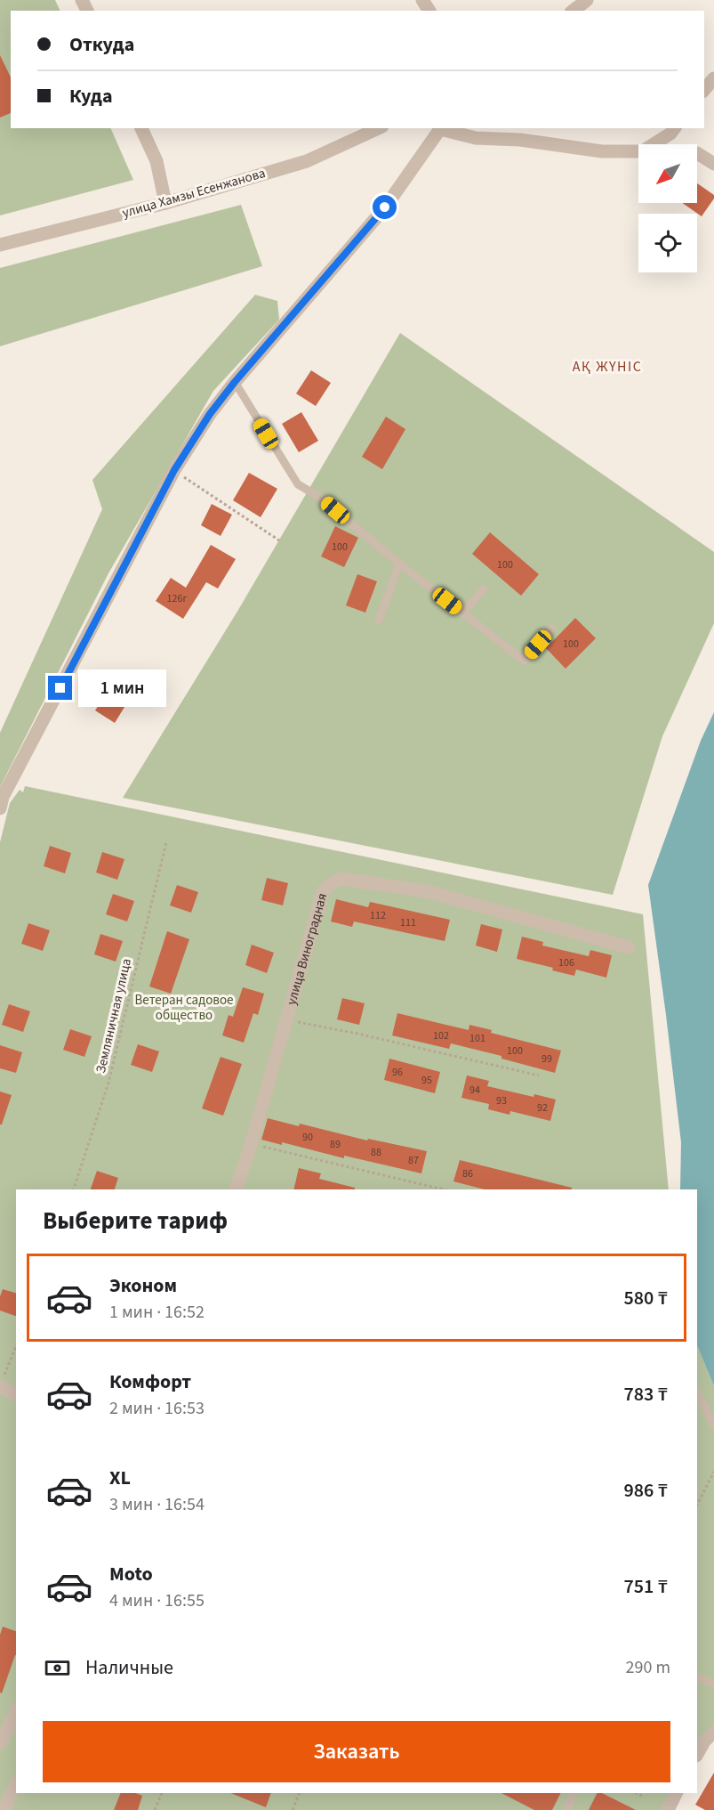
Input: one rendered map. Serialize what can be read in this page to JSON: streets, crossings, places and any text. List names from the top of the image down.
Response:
{
  "streets": {
    "street": ["улица Хамзы Есенжанова", "улица Виноградная"],
    "path": ["Земляничная улица"]
  },
  "districts": ["АҚ ЖҮНІС"],
  "parks": ["Ветеран садовое общество"],
  "house_numbers": [
    "100",
    "100",
    "126г",
    "100",
    "112",
    "111",
    "106",
    "102",
    "101",
    "100",
    "99",
    "96",
    "95",
    "94",
    "93",
    "92",
    "90",
    "89",
    "88",
    "87",
    "86"
  ],
  "north": "bottom left",
  "page": {
    "banner": ["Откуда", "Куда"],
    "bubble": "1 мин",
    "heading": "Выберите тариф",
    "list": [
      {
        "name": "Эконом",
        "note": "1 мин · 16:52",
        "value": "580 ₸"
      },
      {
        "name": "Комфорт",
        "note": "2 мин · 16:53",
        "value": "783 ₸"
      },
      {
        "name": "XL",
        "note": "3 мин · 16:54",
        "value": "986 ₸"
      },
      {
        "name": "Moto",
        "note": "4 мин · 16:55",
        "value": "751 ₸"
      }
    ],
    "pay": ["Наличные", "290 m"],
    "buttons": "Заказать"
  }
}
